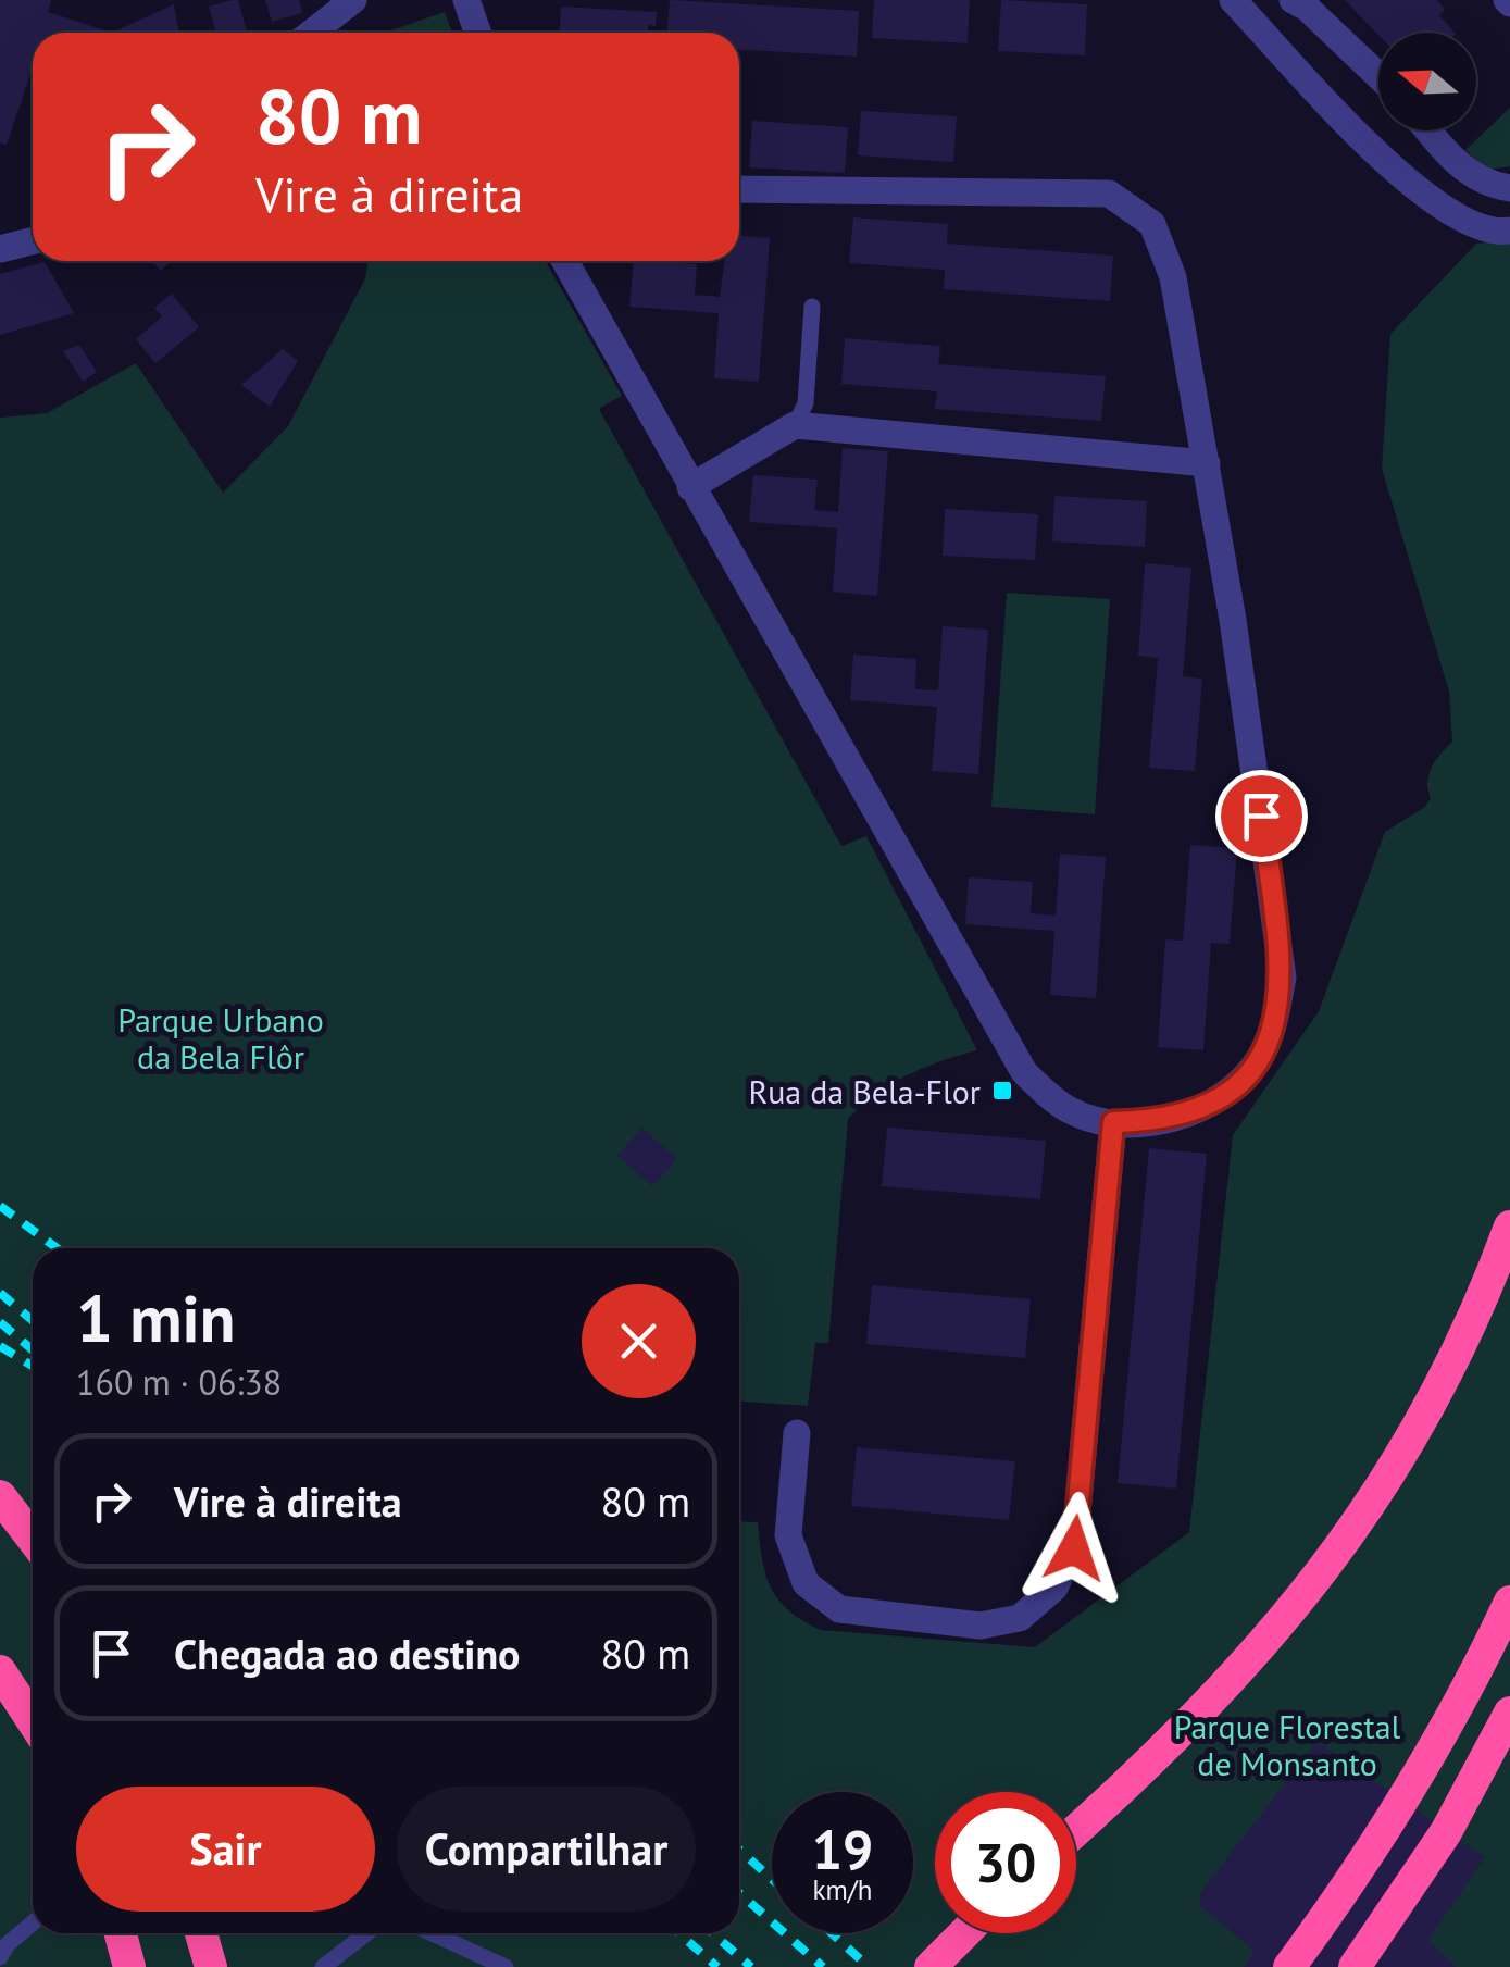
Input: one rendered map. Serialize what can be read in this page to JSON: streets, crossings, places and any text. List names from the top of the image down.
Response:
{
  "parks": ["Parque Urbano da Bela Flôr", "Parque Florestal de Monsanto"],
  "places": {
    "transit": ["Rua da Bela-Flor"]
  },
  "north": "left",
  "page": {
    "turn": ["80 m", "Vire à direita"],
    "heading": ["1 min", "160 m · 06:38"],
    "list": [
      {
        "name": "Vire à direita",
        "value": "80 m"
      },
      {
        "name": "Chegada ao destino",
        "value": "80 m"
      }
    ],
    "buttons": ["Sair", "Compartilhar"],
    "speed": "19 km/h",
    "limit": "30"
  }
}
